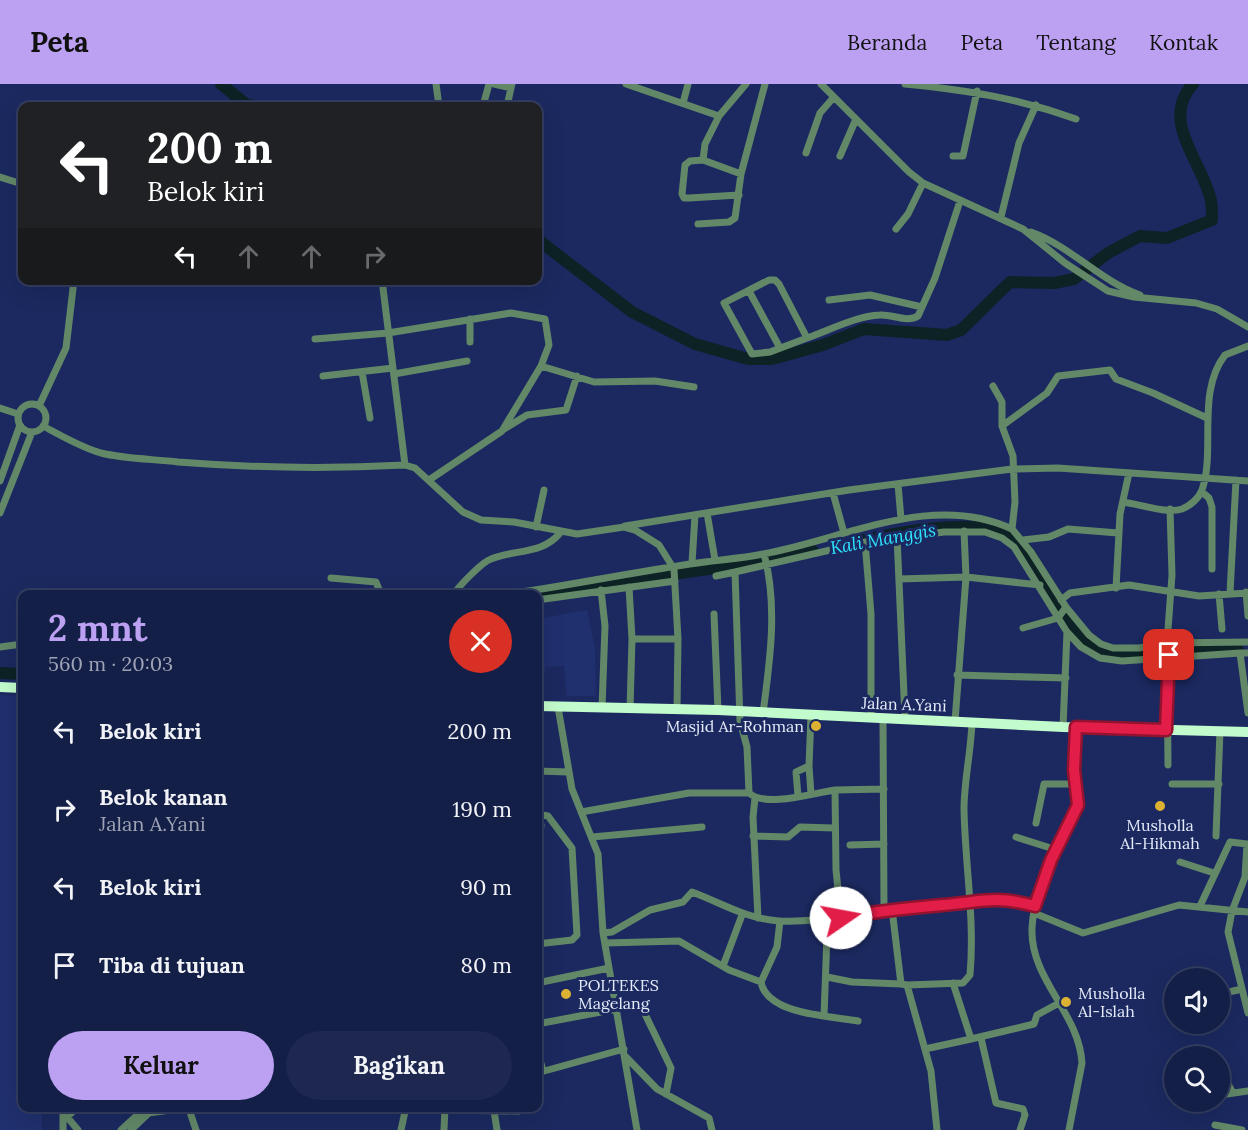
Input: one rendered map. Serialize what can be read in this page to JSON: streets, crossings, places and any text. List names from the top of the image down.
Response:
{
  "streets": {
    "highway": ["Jalan A.Yani"]
  },
  "water": ["Kali Manggis"],
  "places": [
    "Masjid Ar-Rohman",
    "Musholla Al-Hikmah",
    "POLTEKES Magelang",
    "Musholla Al-Islah"
  ],
  "page": {
    "header": "Peta",
    "nav": [
      "Beranda",
      "Peta",
      "Tentang",
      "Kontak"
    ],
    "turn": ["200 m", "Belok kiri"],
    "heading": ["2 mnt", "560 m · 20:03"],
    "list": [
      {
        "name": "Belok kiri",
        "value": "200 m"
      },
      {
        "name": "Belok kanan",
        "note": "Jalan A.Yani",
        "value": "190 m"
      },
      {
        "name": "Belok kiri",
        "value": "90 m"
      },
      {
        "name": "Tiba di tujuan",
        "value": "80 m"
      }
    ],
    "buttons": ["Keluar", "Bagikan"]
  }
}
